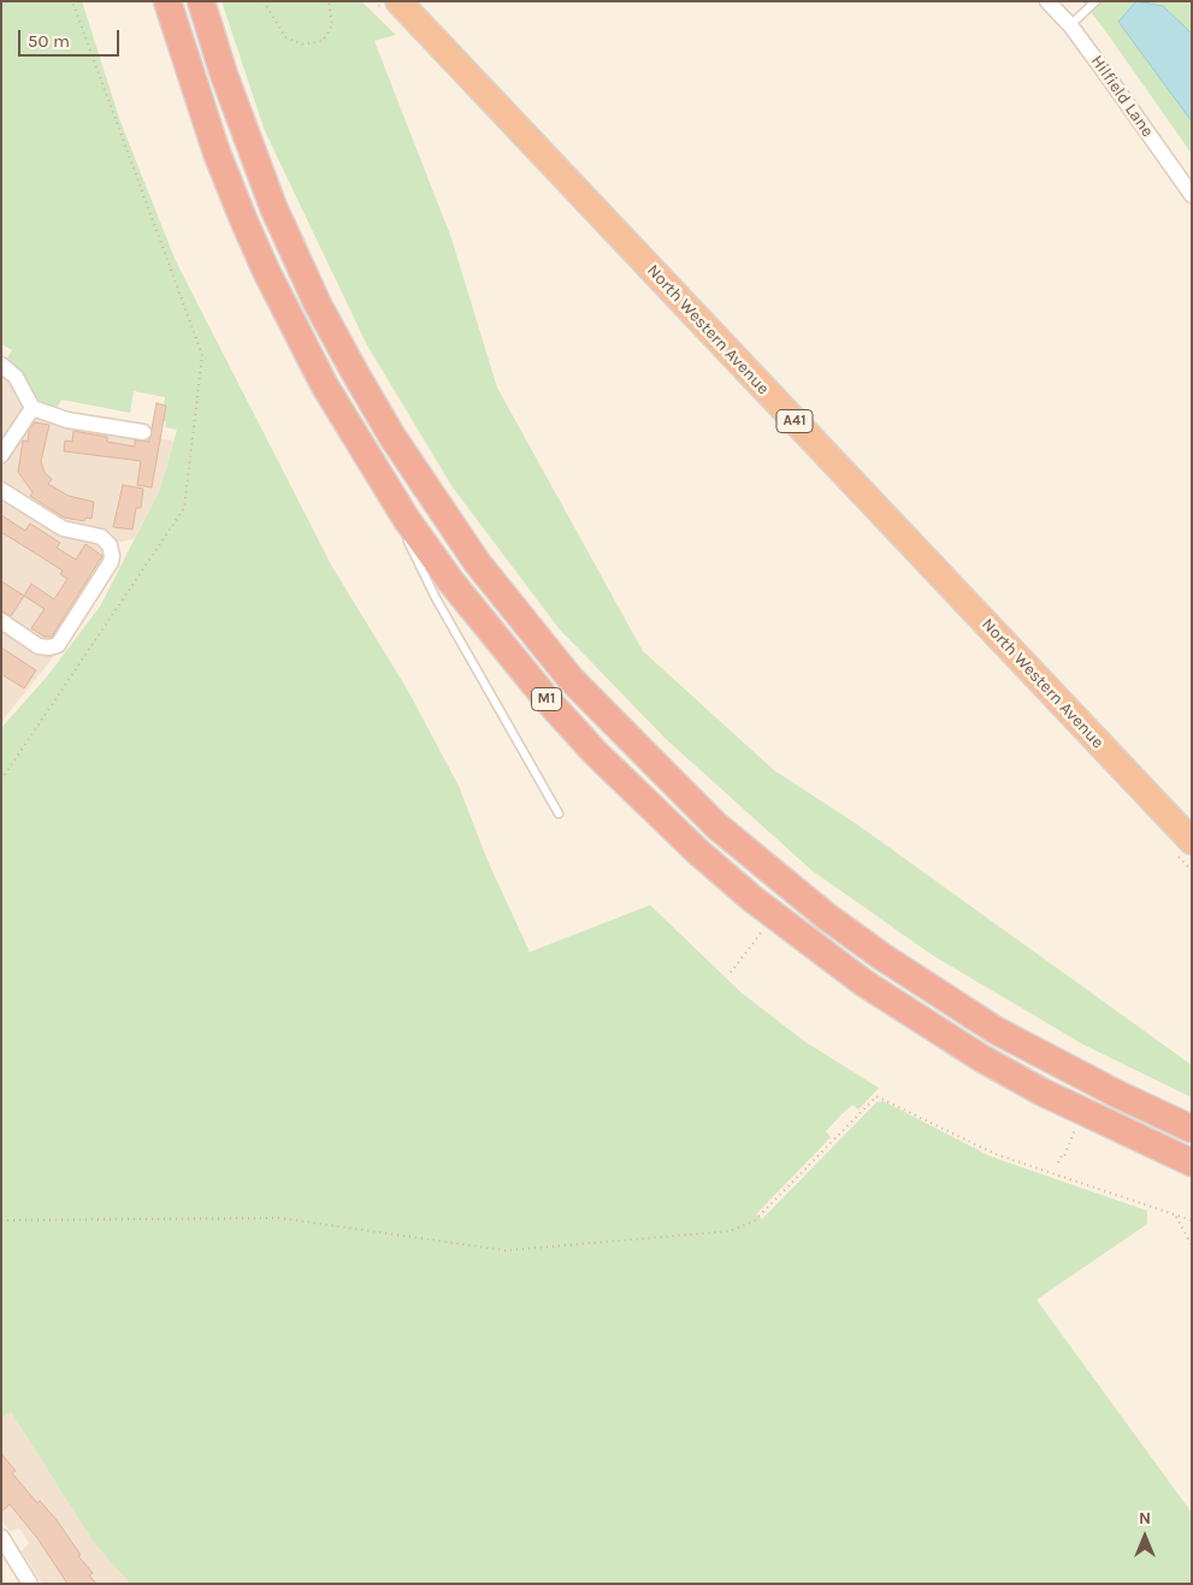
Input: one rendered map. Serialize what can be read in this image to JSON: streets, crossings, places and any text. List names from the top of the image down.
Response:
{
  "streets": {
    "highway": ["North Western Avenue", "A41", "M1"],
    "street": ["Hilfield Lane"]
  },
  "scale_bar": "50 m",
  "north": "top"
}
